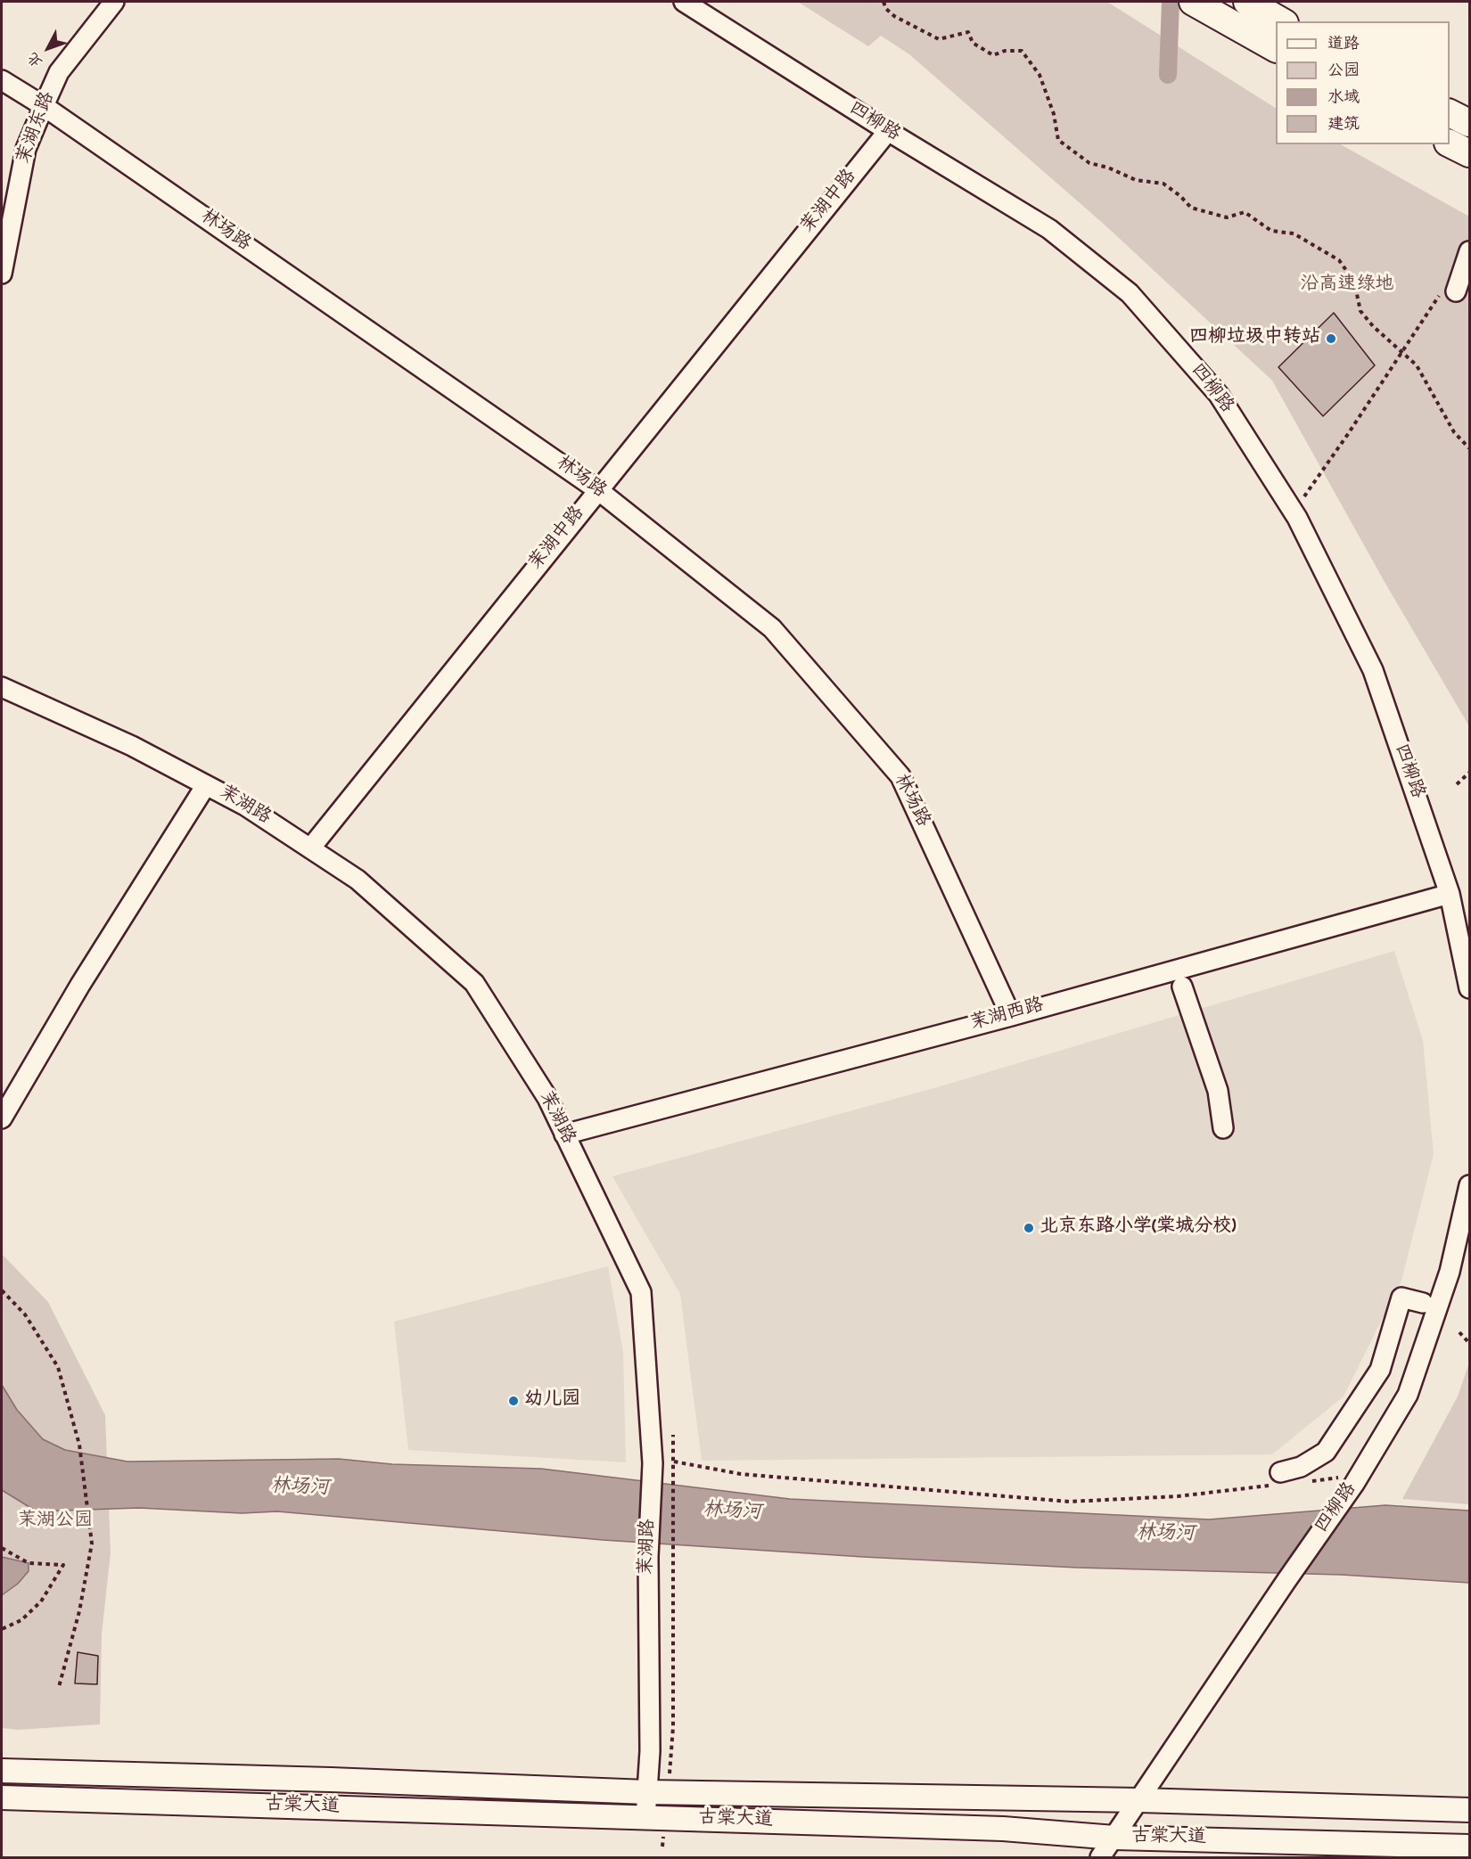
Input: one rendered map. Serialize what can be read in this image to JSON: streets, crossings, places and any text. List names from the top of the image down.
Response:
{
  "streets": {
    "main road": ["古棠大道"],
    "street": [
      "四柳路",
      "茉湖东路",
      "茉湖中路",
      "林场路",
      "茉湖路",
      "茉湖西路"
    ]
  },
  "crossings": [
    ["四柳路", "茉湖中路"],
    ["四柳路", "茉湖西路"],
    ["四柳路", "古棠大道"],
    ["茉湖东路", "林场路"],
    ["茉湖中路", "林场路"],
    ["茉湖中路", "茉湖路"],
    ["林场路", "茉湖西路"],
    ["茉湖路", "茉湖西路"],
    ["茉湖路", "古棠大道"]
  ],
  "water": ["林场河"],
  "parks": ["沿高速绿地", "茉湖公园"],
  "places": ["四柳垃圾中转站", "北京东路小学(棠城分校)", "幼儿园"],
  "legend": [
    "道路",
    "公园",
    "水域",
    "建筑"
  ],
  "north": "bottom left"
}
